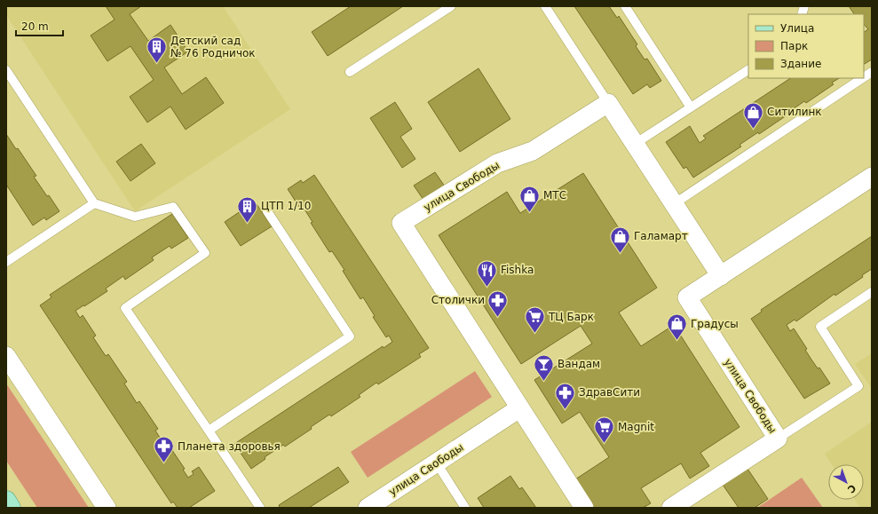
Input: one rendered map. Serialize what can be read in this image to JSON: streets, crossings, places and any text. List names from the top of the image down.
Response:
{
  "streets": {
    "street": ["улица Свободы"]
  },
  "places": {
    "building": ["Детский сад № 76 Родничок", "ЦТП 1/10"],
    "shop": [
      "Ситилинк",
      "МТС",
      "Галамарт",
      "Градусы"
    ],
    "restaurant": ["Fishka"],
    "pharmacy": ["Столички", "ЗдравСити", "Планета здоровья"],
    "supermarket": ["ТЦ Барк", "Magnit"],
    "bar": ["Вандам"]
  },
  "legend": ["Улица", "Парк", "Здание"],
  "scale_bar": "20 m",
  "north": "bottom right"
}
